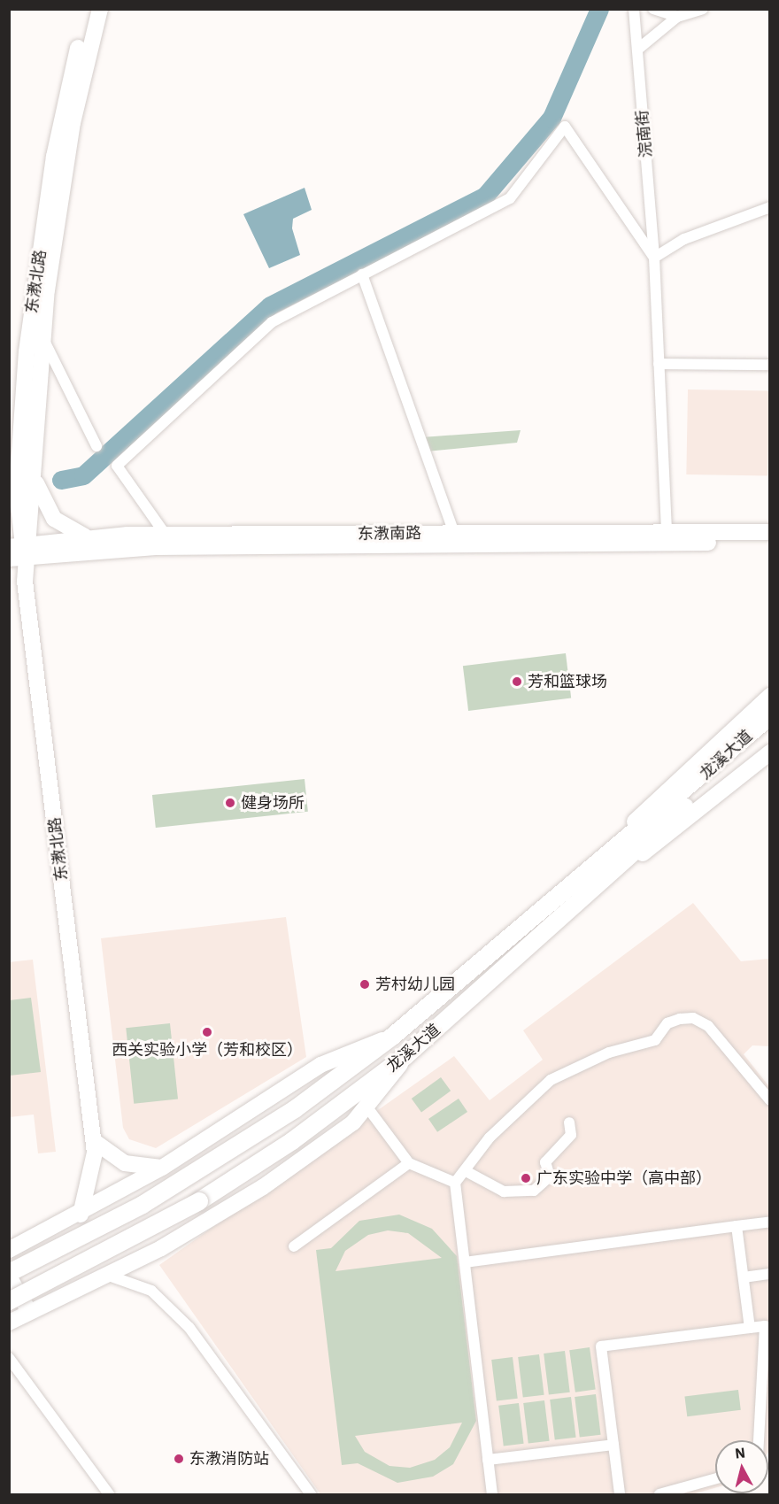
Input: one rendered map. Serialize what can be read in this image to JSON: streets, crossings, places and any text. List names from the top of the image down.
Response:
{
  "streets": {
    "main road": ["龙溪大道"],
    "street": ["浣南街", "东漖北路", "东漖南路"]
  },
  "crossings": [
    ["浣南街", "东漖南路"],
    ["东漖北路", "东漖南路"]
  ],
  "places": [
    "芳和篮球场",
    "健身场所",
    "芳村幼儿园",
    "西关实验小学（芳和校区）",
    "广东实验中学（高中部）",
    "东漖消防站"
  ],
  "north": "top"
}
